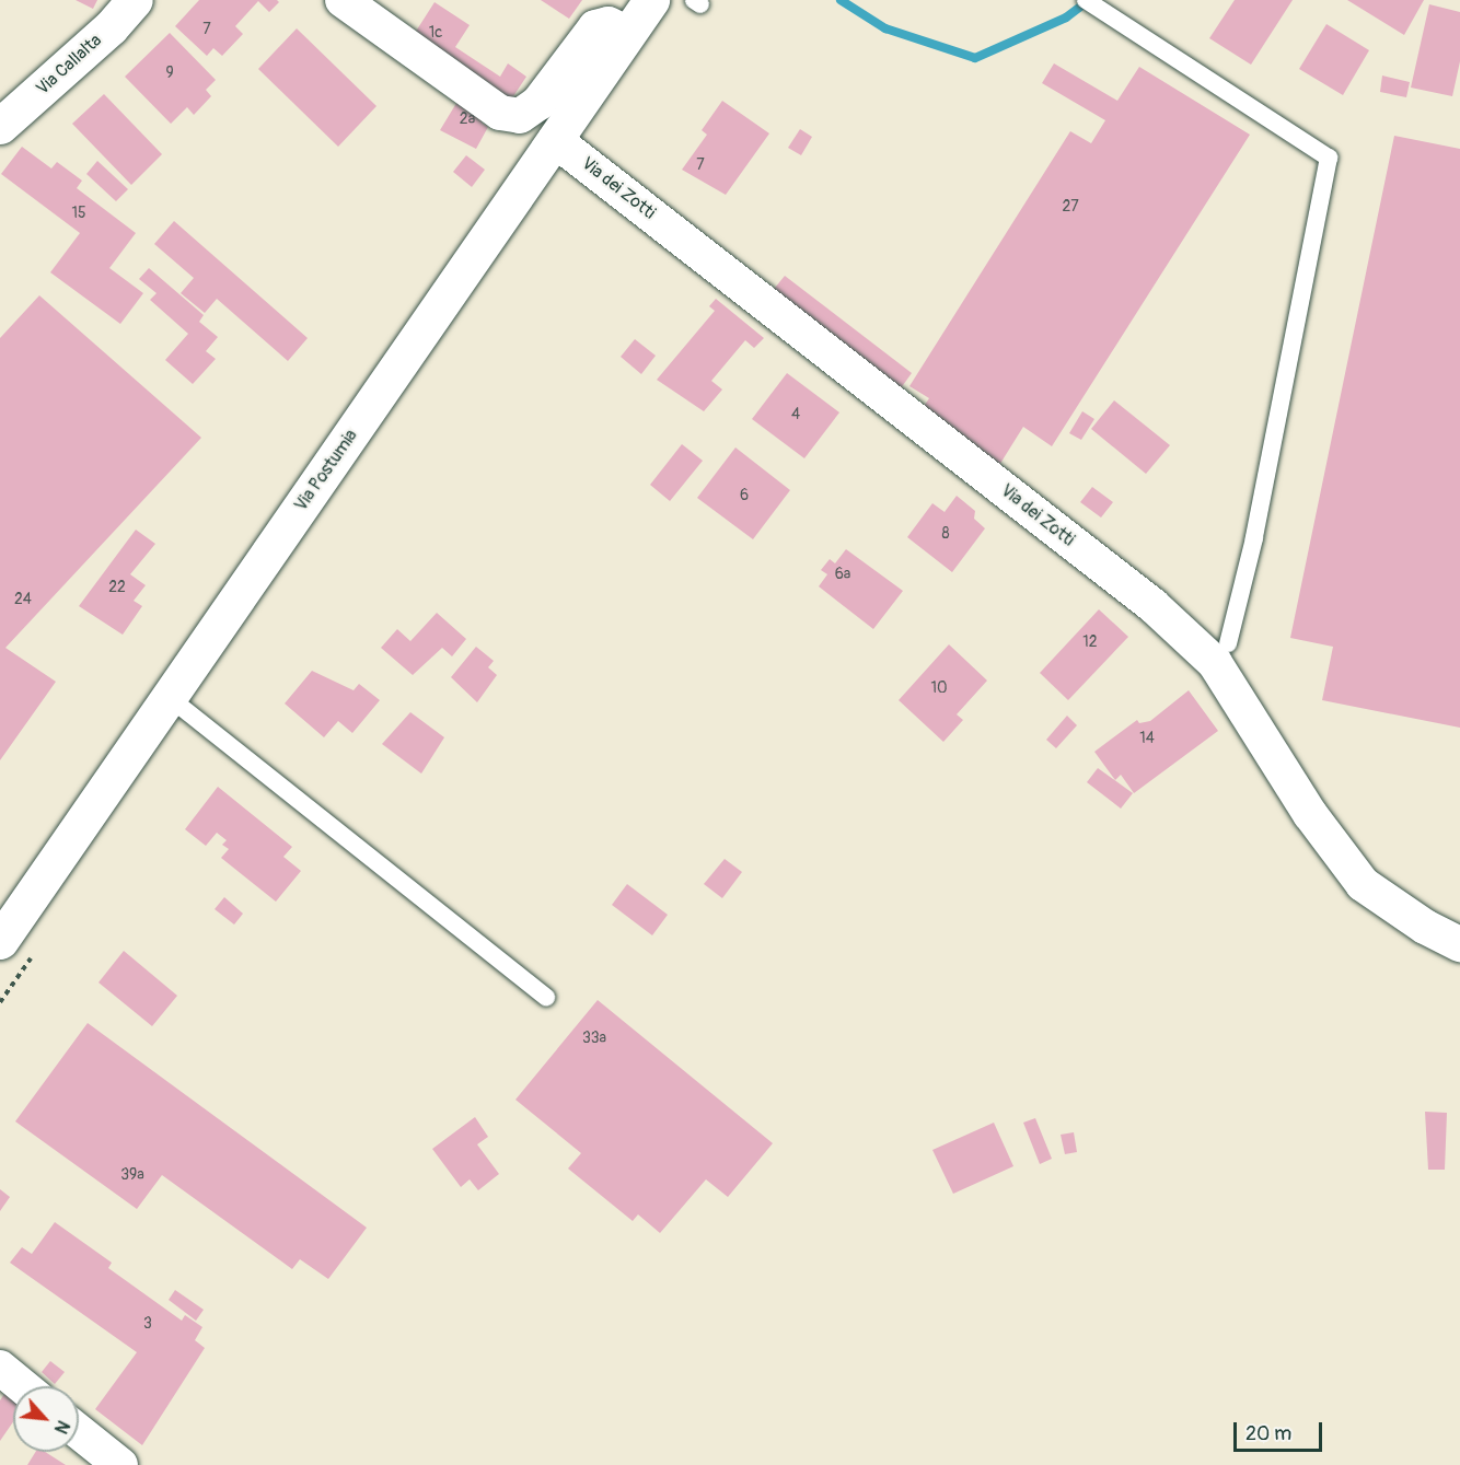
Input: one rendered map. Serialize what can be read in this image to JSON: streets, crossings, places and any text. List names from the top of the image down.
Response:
{
  "streets": {
    "street": ["Via Callalta", "Via dei Zotti", "Via Postumia"]
  },
  "crossings": [
    ["Via dei Zotti", "Via Postumia"]
  ],
  "house_numbers": [
    "7",
    "1c",
    "9",
    "2a",
    "7",
    "27",
    "15",
    "4",
    "6",
    "8",
    "6a",
    "22",
    "24",
    "12",
    "10",
    "14",
    "33a",
    "39a",
    "3"
  ],
  "scale_bar": "20 m",
  "north": "bottom right"
}
